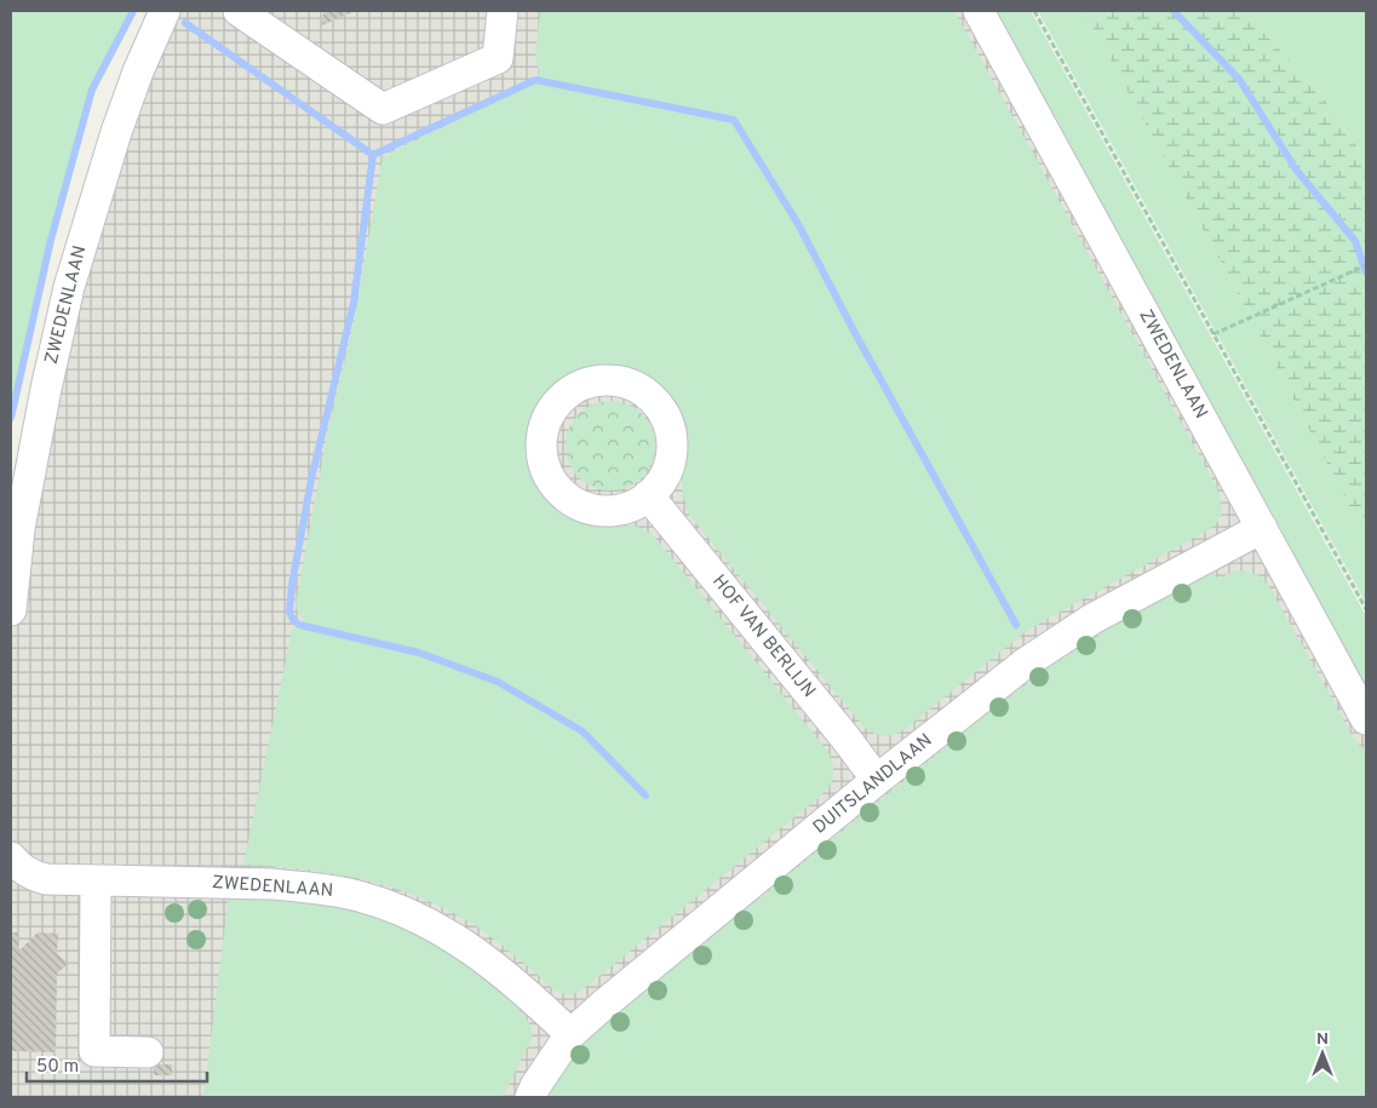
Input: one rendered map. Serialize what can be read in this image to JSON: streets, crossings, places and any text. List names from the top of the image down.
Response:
{
  "streets": {
    "street": ["ZWEDENLAAN", "HOF VAN BERLIJN", "DUITSLANDLAAN"]
  },
  "crossings": [
    ["ZWEDENLAAN", "DUITSLANDLAAN"],
    ["HOF VAN BERLIJN", "DUITSLANDLAAN"]
  ],
  "scale_bar": "50 m",
  "north": "top"
}
